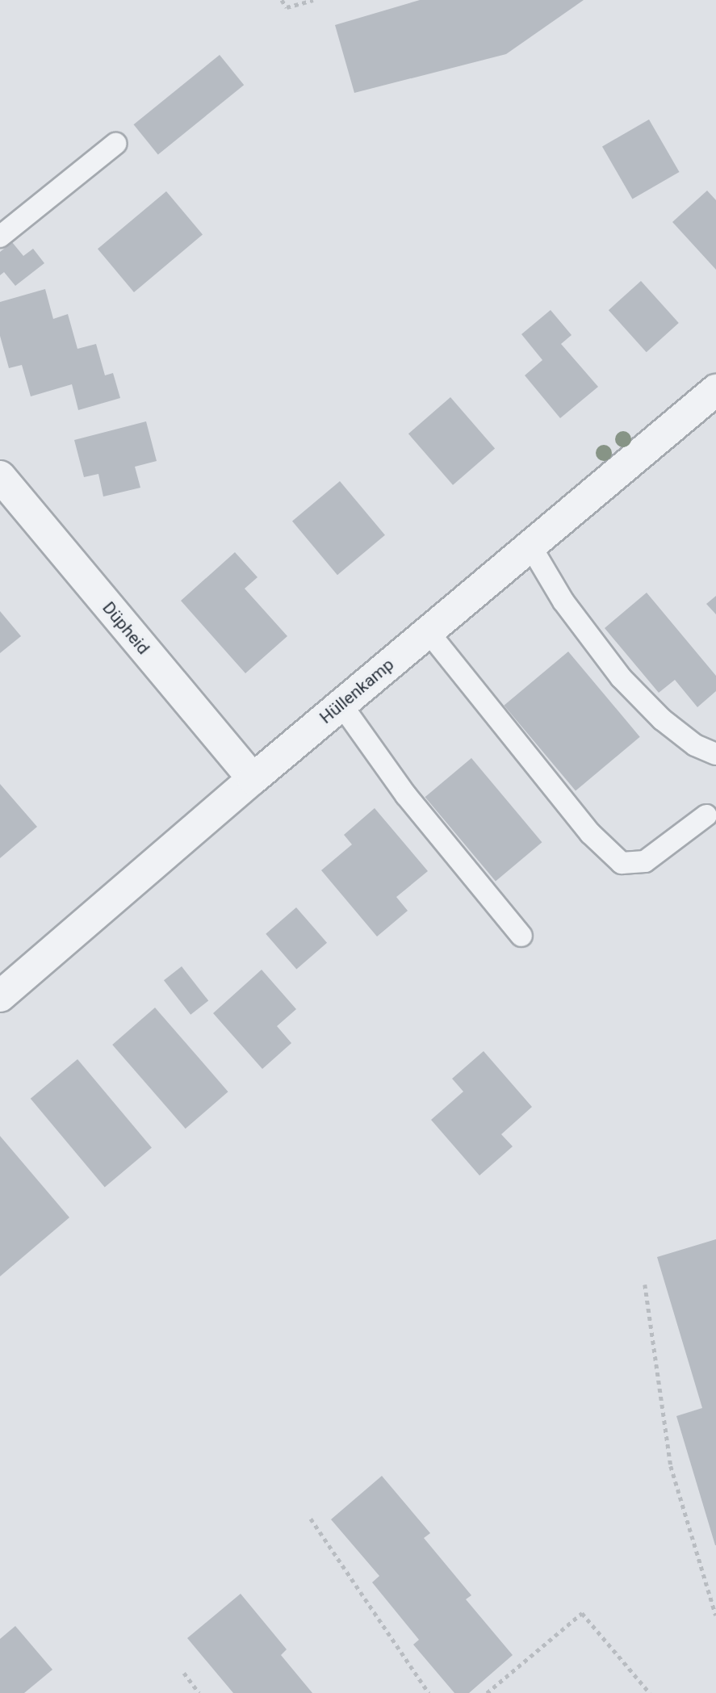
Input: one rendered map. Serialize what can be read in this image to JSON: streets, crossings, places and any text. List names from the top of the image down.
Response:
{
  "streets": {
    "street": ["Düpheid", "Hüllenkamp"]
  },
  "crossings": [
    ["Düpheid", "Hüllenkamp"]
  ]
}
